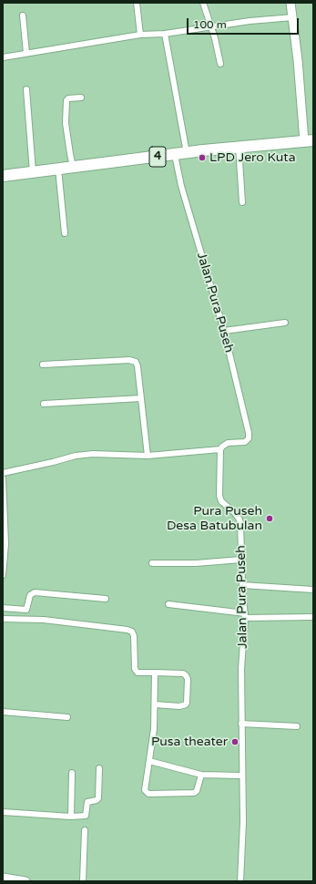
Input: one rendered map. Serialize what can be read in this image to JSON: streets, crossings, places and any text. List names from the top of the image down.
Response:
{
  "streets": {
    "highway": ["4"],
    "street": ["Jalan Pura Puseh"]
  },
  "crossings": [
    ["4", "Jalan Pura Puseh"]
  ],
  "places": ["LPD Jero Kuta", "Pura Puseh Desa Batubulan", "Pusa theater"],
  "scale_bar": "100 m"
}
